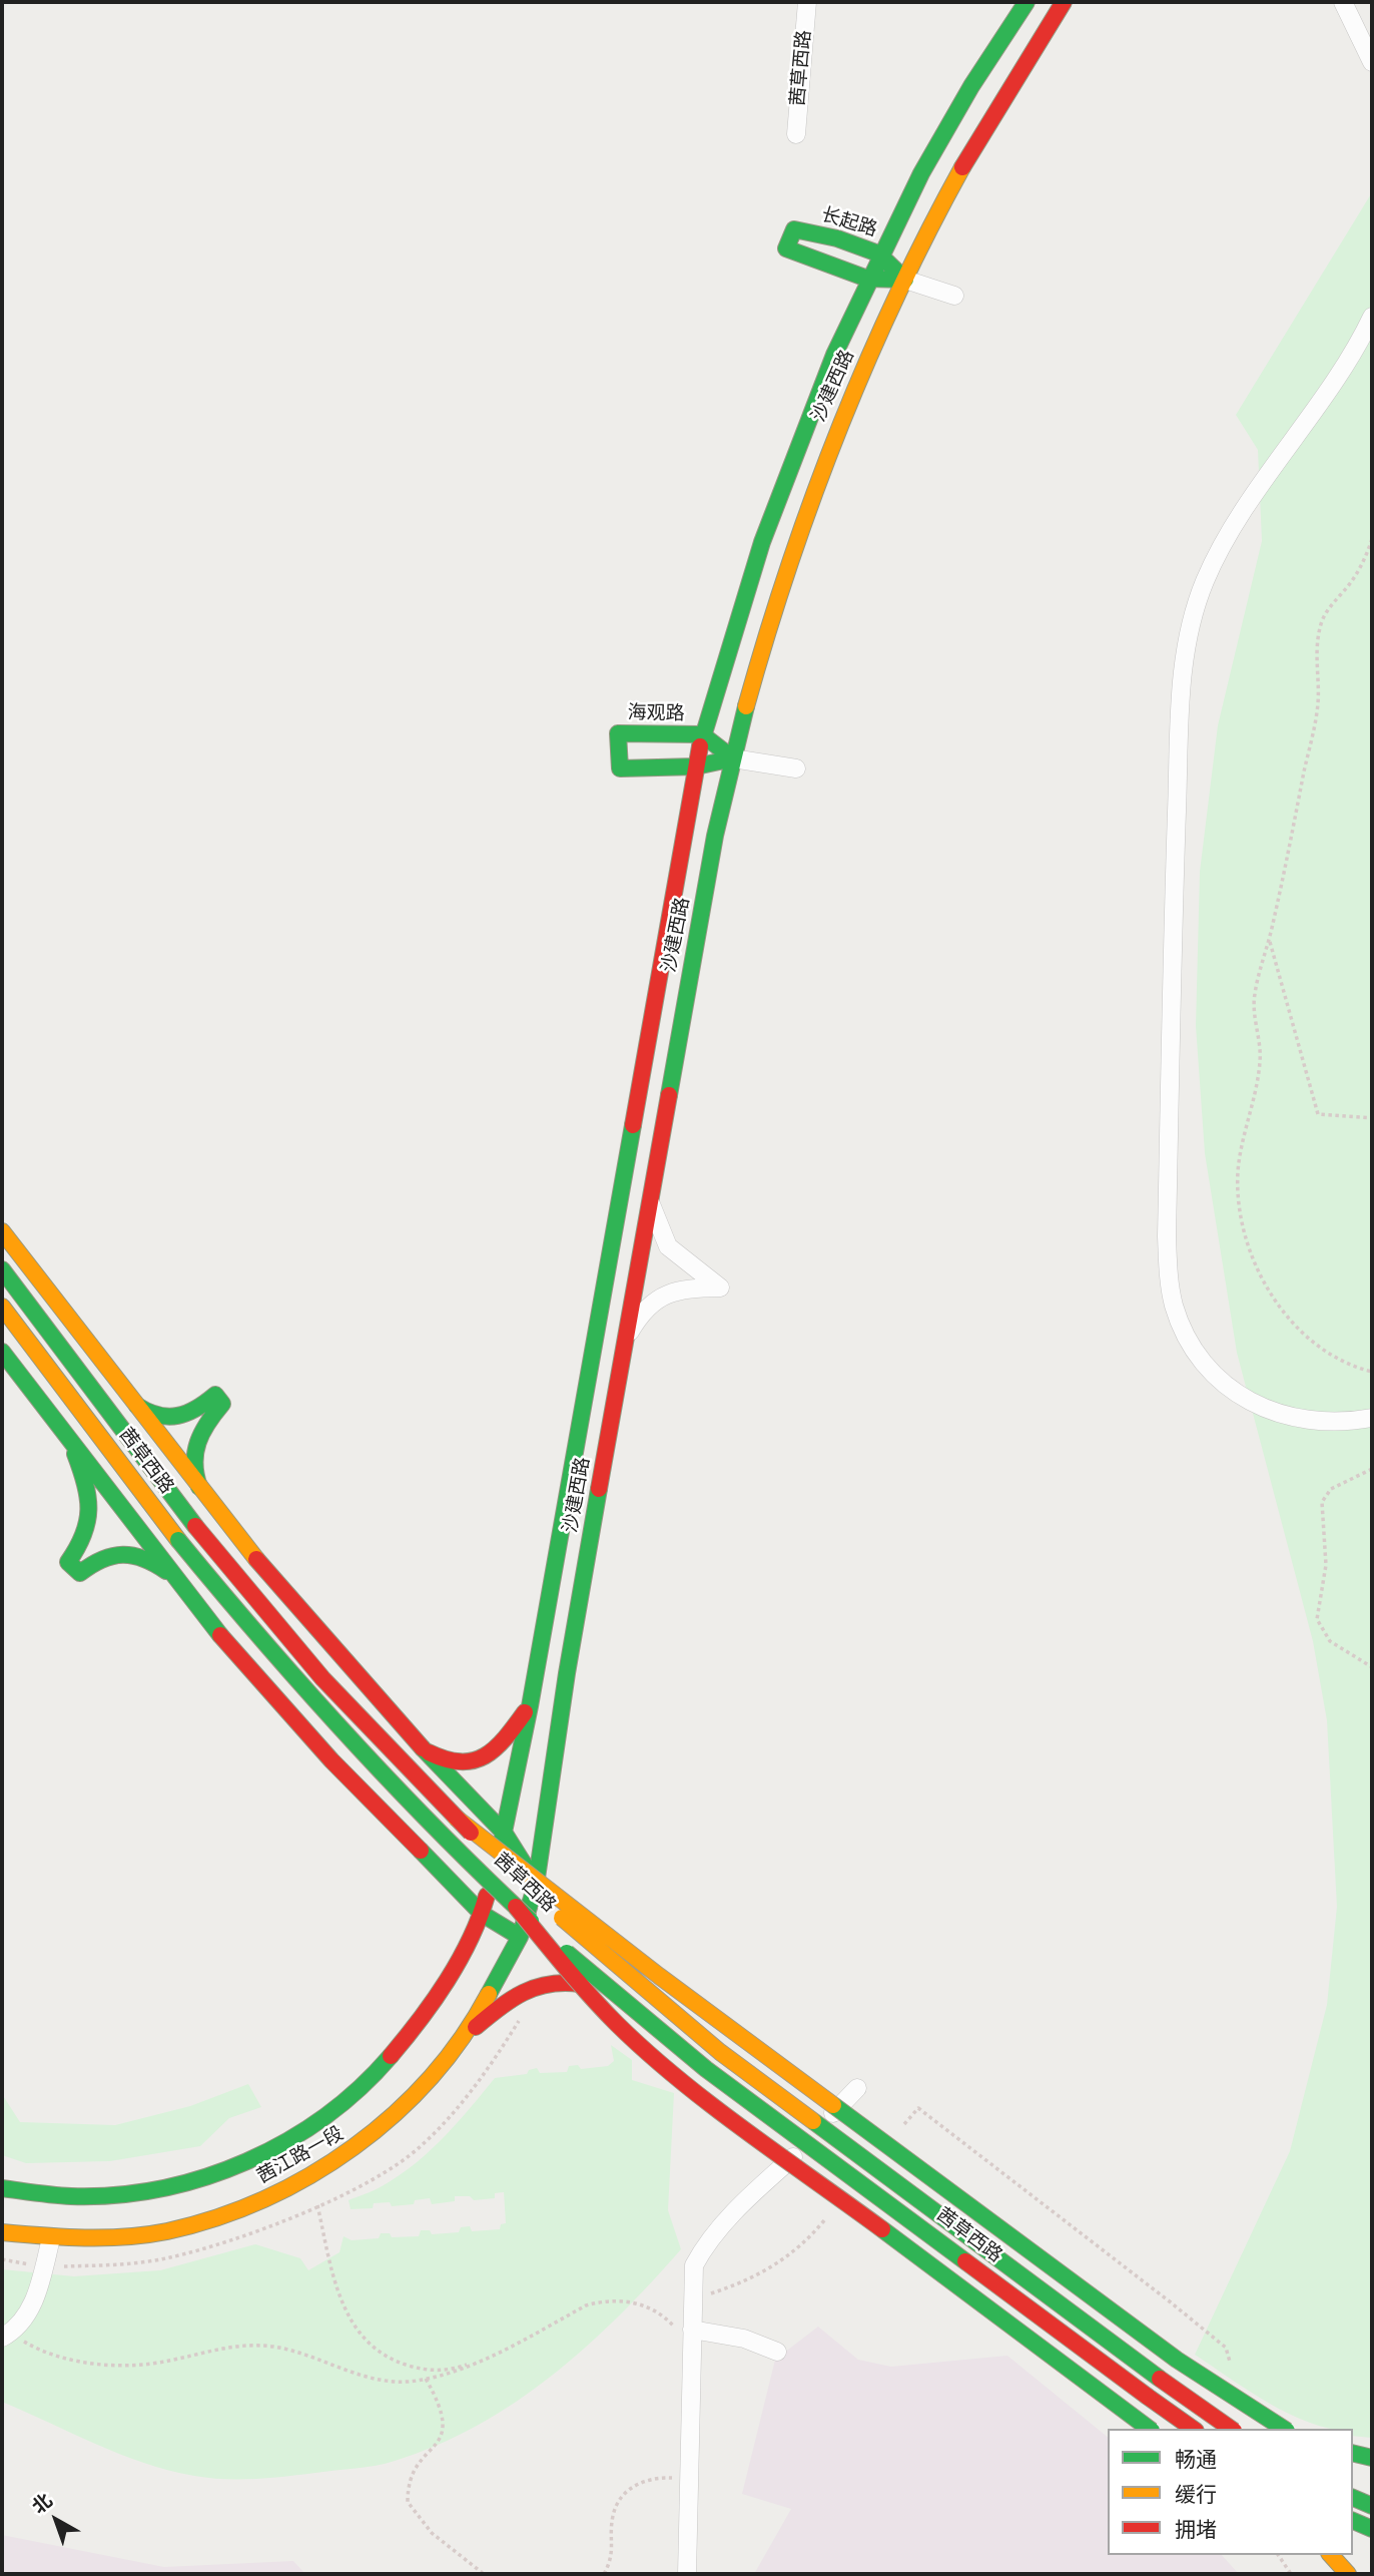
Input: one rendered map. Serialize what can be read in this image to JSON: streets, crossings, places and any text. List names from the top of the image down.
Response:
{
  "streets": {
    "main road": [
      "茜草西路",
      "长起路",
      "沙建西路",
      "海观路",
      "茜江路一段"
    ]
  },
  "crossings": [
    ["长起路", "沙建西路"],
    ["沙建西路", "海观路"],
    ["沙建西路", "茜江路一段"]
  ],
  "legend": ["畅通", "缓行", "拥堵"],
  "north": "top left"
}
